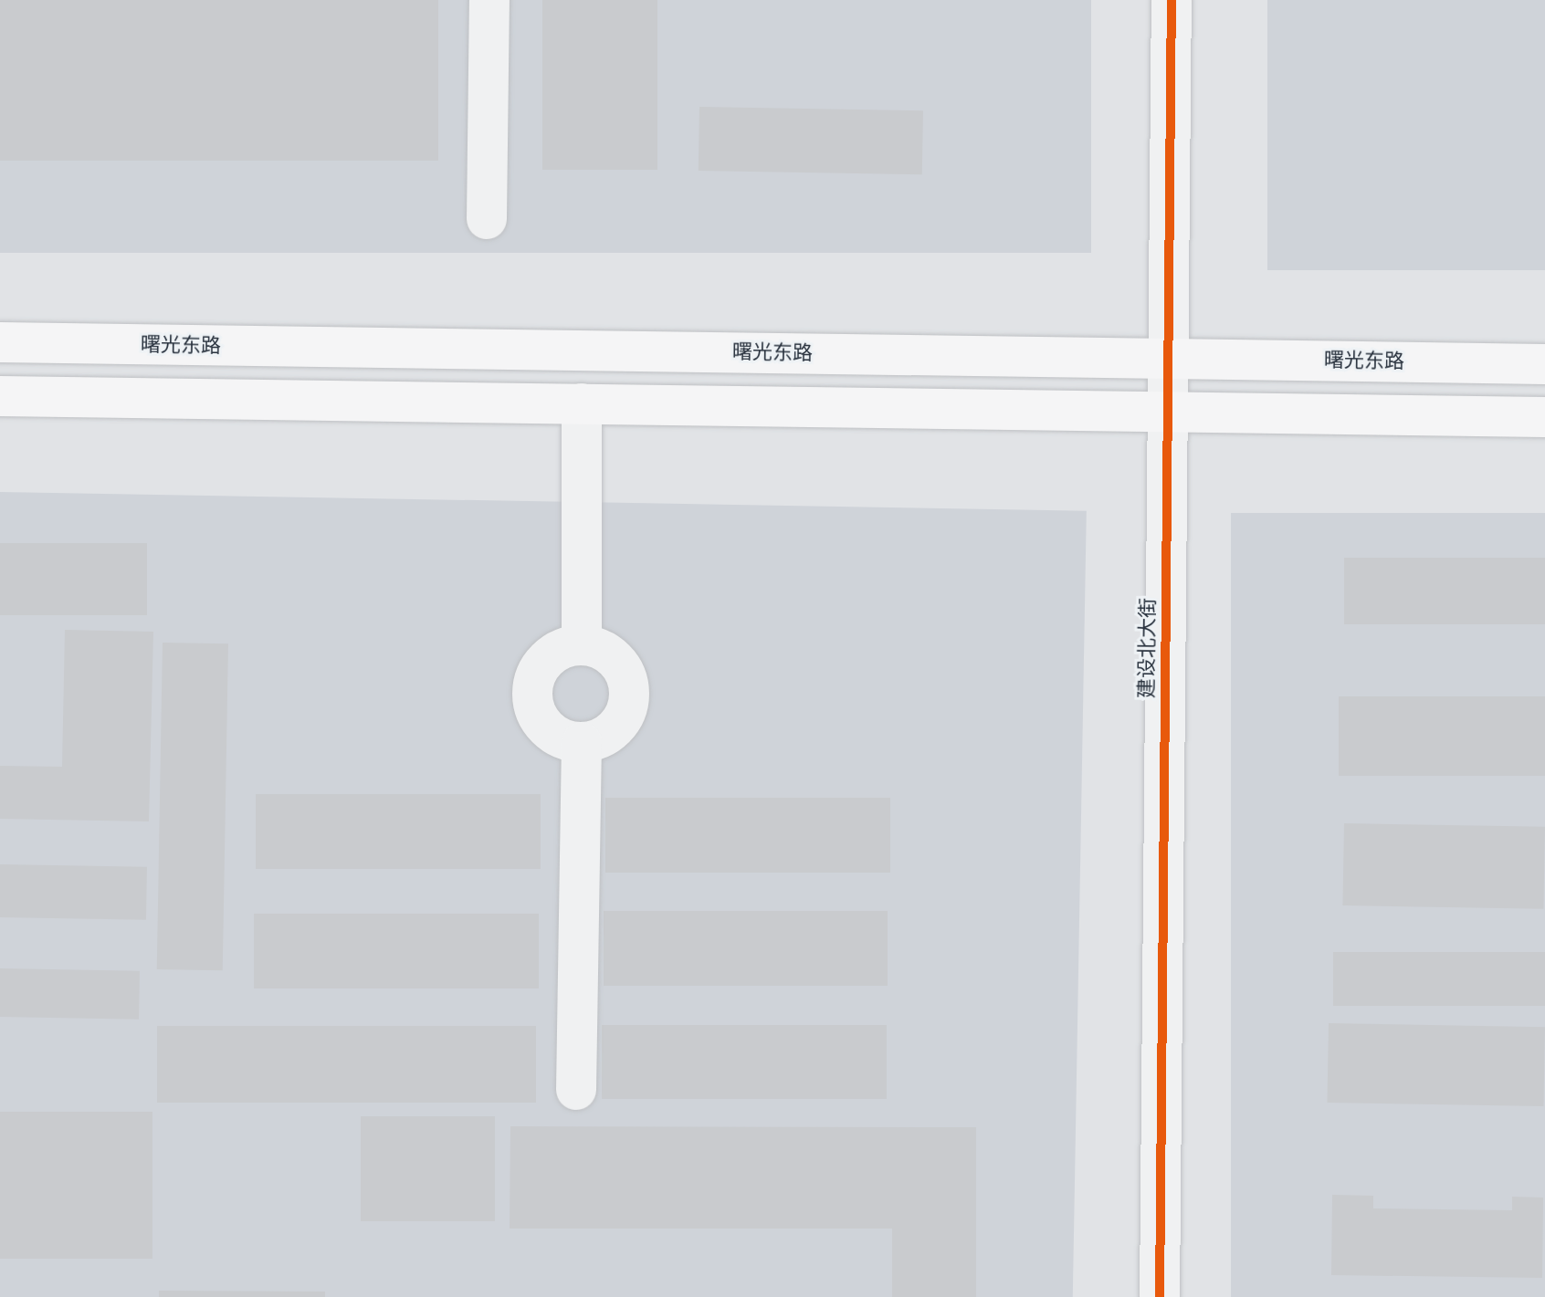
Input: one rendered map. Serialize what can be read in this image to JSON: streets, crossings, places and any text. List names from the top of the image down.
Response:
{
  "streets": {
    "main road": ["曙光东路"],
    "street": ["建设北大街"]
  },
  "crossings": [
    ["曙光东路", "建设北大街"]
  ]
}
